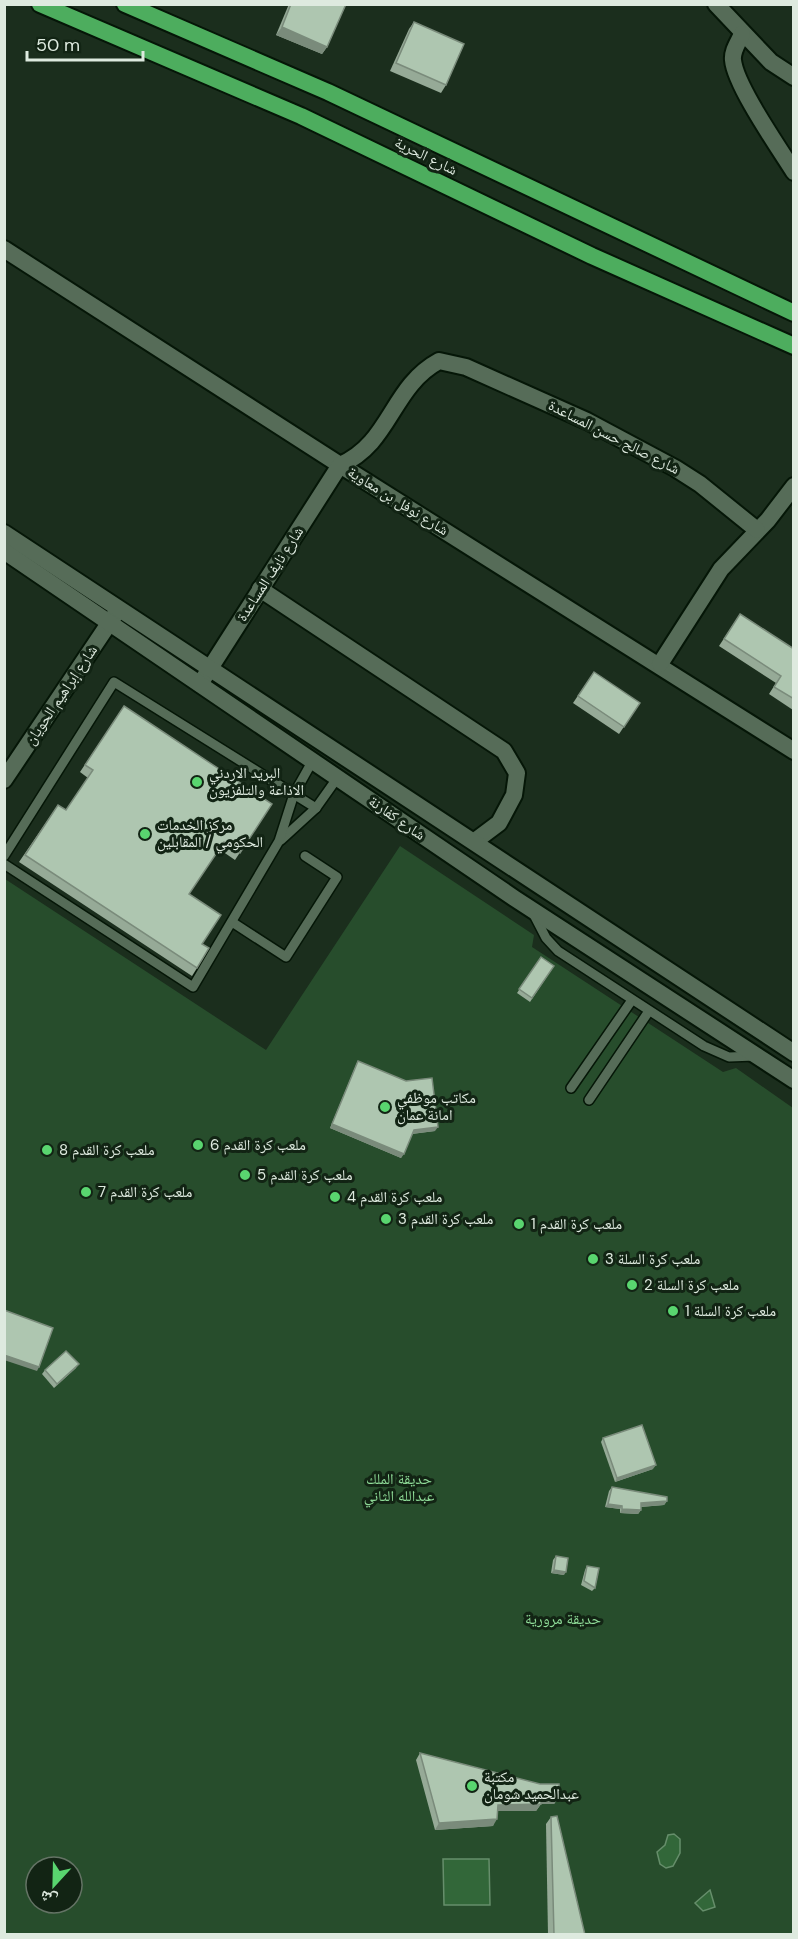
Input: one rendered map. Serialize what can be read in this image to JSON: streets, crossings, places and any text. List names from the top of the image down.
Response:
{
  "streets": {
    "highway": ["شارع الحرية"],
    "street": [
      "شارع صالح حسن المساعدة",
      "شارع نوفل بن معاوية",
      "شارع نايف المساعدة",
      "شارع إبراهيم الحويان",
      "شارع كفارنة"
    ]
  },
  "crossings": [
    ["شارع صالح حسن المساعدة", "شارع نوفل بن معاوية"],
    ["شارع صالح حسن المساعدة", "شارع نايف المساعدة"],
    ["شارع نوفل بن معاوية", "شارع نايف المساعدة"],
    ["شارع نايف المساعدة", "شارع كفارنة"],
    ["شارع إبراهيم الحويان", "شارع كفارنة"]
  ],
  "parks": ["حديقة الملك عبدالله الثاني", "حديقة مرورية"],
  "places": [
    "البريد الاردني الاذاعة والتلفزيون",
    "مركز الخدمات الحكومي / المقابلين",
    "مكاتب موظفي امانة عمان",
    "ملعب كرة القدم 6",
    "ملعب كرة القدم 8",
    "ملعب كرة القدم 5",
    "ملعب كرة القدم 7",
    "ملعب كرة القدم 4",
    "ملعب كرة القدم 3",
    "ملعب كرة القدم 1",
    "ملعب كرة السلة 3",
    "ملعب كرة السلة 2",
    "ملعب كرة السلة 1",
    "مكتبة عبدالحميد شومان"
  ],
  "scale_bar": "50 m",
  "north": "bottom"
}
